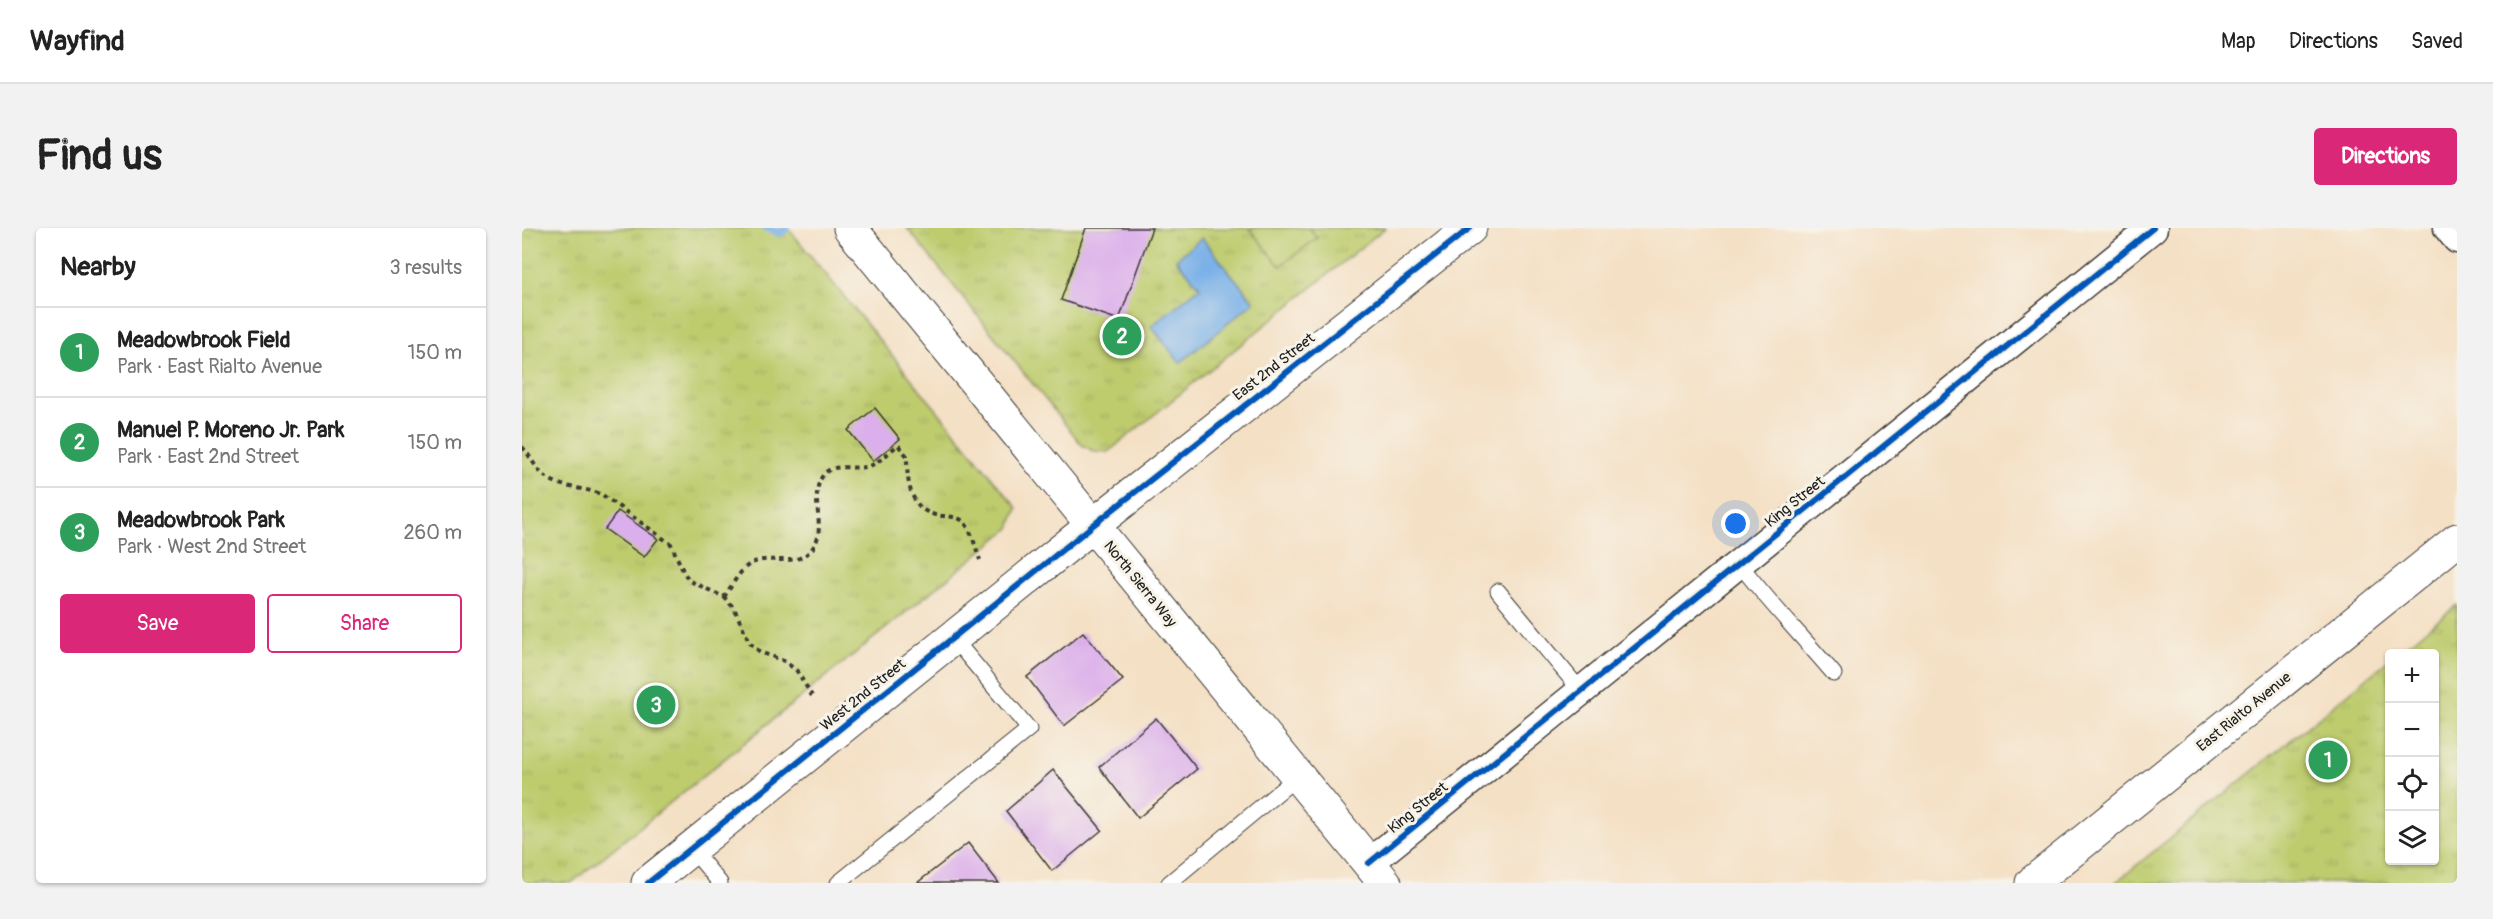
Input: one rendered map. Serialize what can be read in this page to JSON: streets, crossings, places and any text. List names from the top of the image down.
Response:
{
  "streets": {
    "street": [
      "East 2nd Street",
      "King Street",
      "North Sierra Way",
      "West 2nd Street",
      "East Rialto Avenue"
    ]
  },
  "crossings": [
    ["East 2nd Street", "North Sierra Way"],
    ["East 2nd Street", "West 2nd Street"],
    ["King Street", "North Sierra Way"],
    ["North Sierra Way", "West 2nd Street"]
  ],
  "page": {
    "header": "Wayfind",
    "nav": ["Map", "Directions", "Saved"],
    "buttons": [
      "Directions",
      ["Save", "Share"]
    ],
    "title": "Find us",
    "heading": ["Nearby", "3 results"],
    "list": [
      {
        "mark": "1",
        "name": "Meadowbrook Field",
        "note": "Park · East Rialto Avenue",
        "value": "150 m"
      },
      {
        "mark": "2",
        "name": "Manuel P. Moreno Jr. Park",
        "note": "Park · East 2nd Street",
        "value": "150 m"
      },
      {
        "mark": "3",
        "name": "Meadowbrook Park",
        "note": "Park · West 2nd Street",
        "value": "260 m"
      }
    ],
    "pins": ["2", "3", "1"],
    "map_buttons": ["+", "−"]
  }
}
